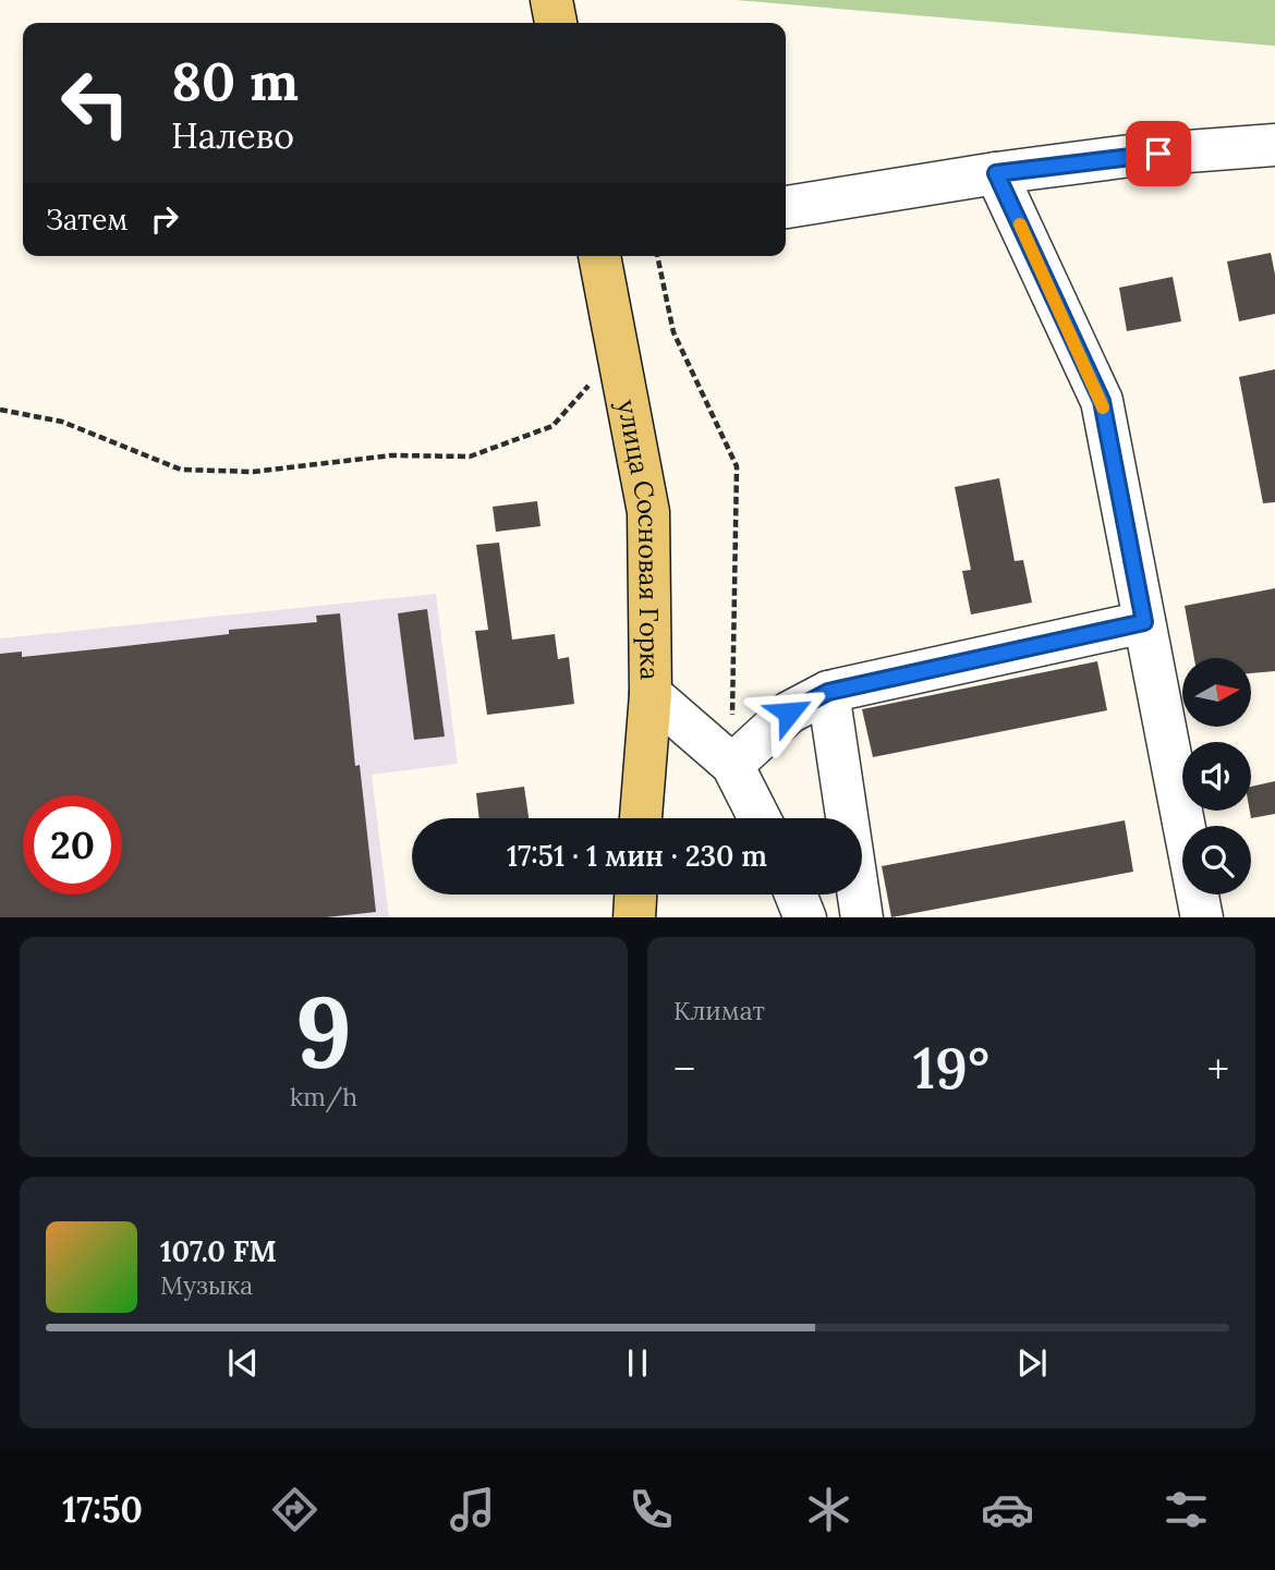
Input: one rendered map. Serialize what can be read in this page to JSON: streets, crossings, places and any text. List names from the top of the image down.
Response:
{
  "streets": {
    "main road": ["улица Сосновая Горка"]
  },
  "north": "right",
  "page": {
    "turn": ["80 m", "Налево"],
    "then": "Затем",
    "limit": "20",
    "trip": "17:51 · 1 мин · 230 m",
    "tile": [
      ["9", "km/h"],
      "Климат"
    ],
    "heat": ["−", "19°", "+"],
    "song": ["107.0 FM", "Музыка"],
    "tabs": "17:50"
  }
}
